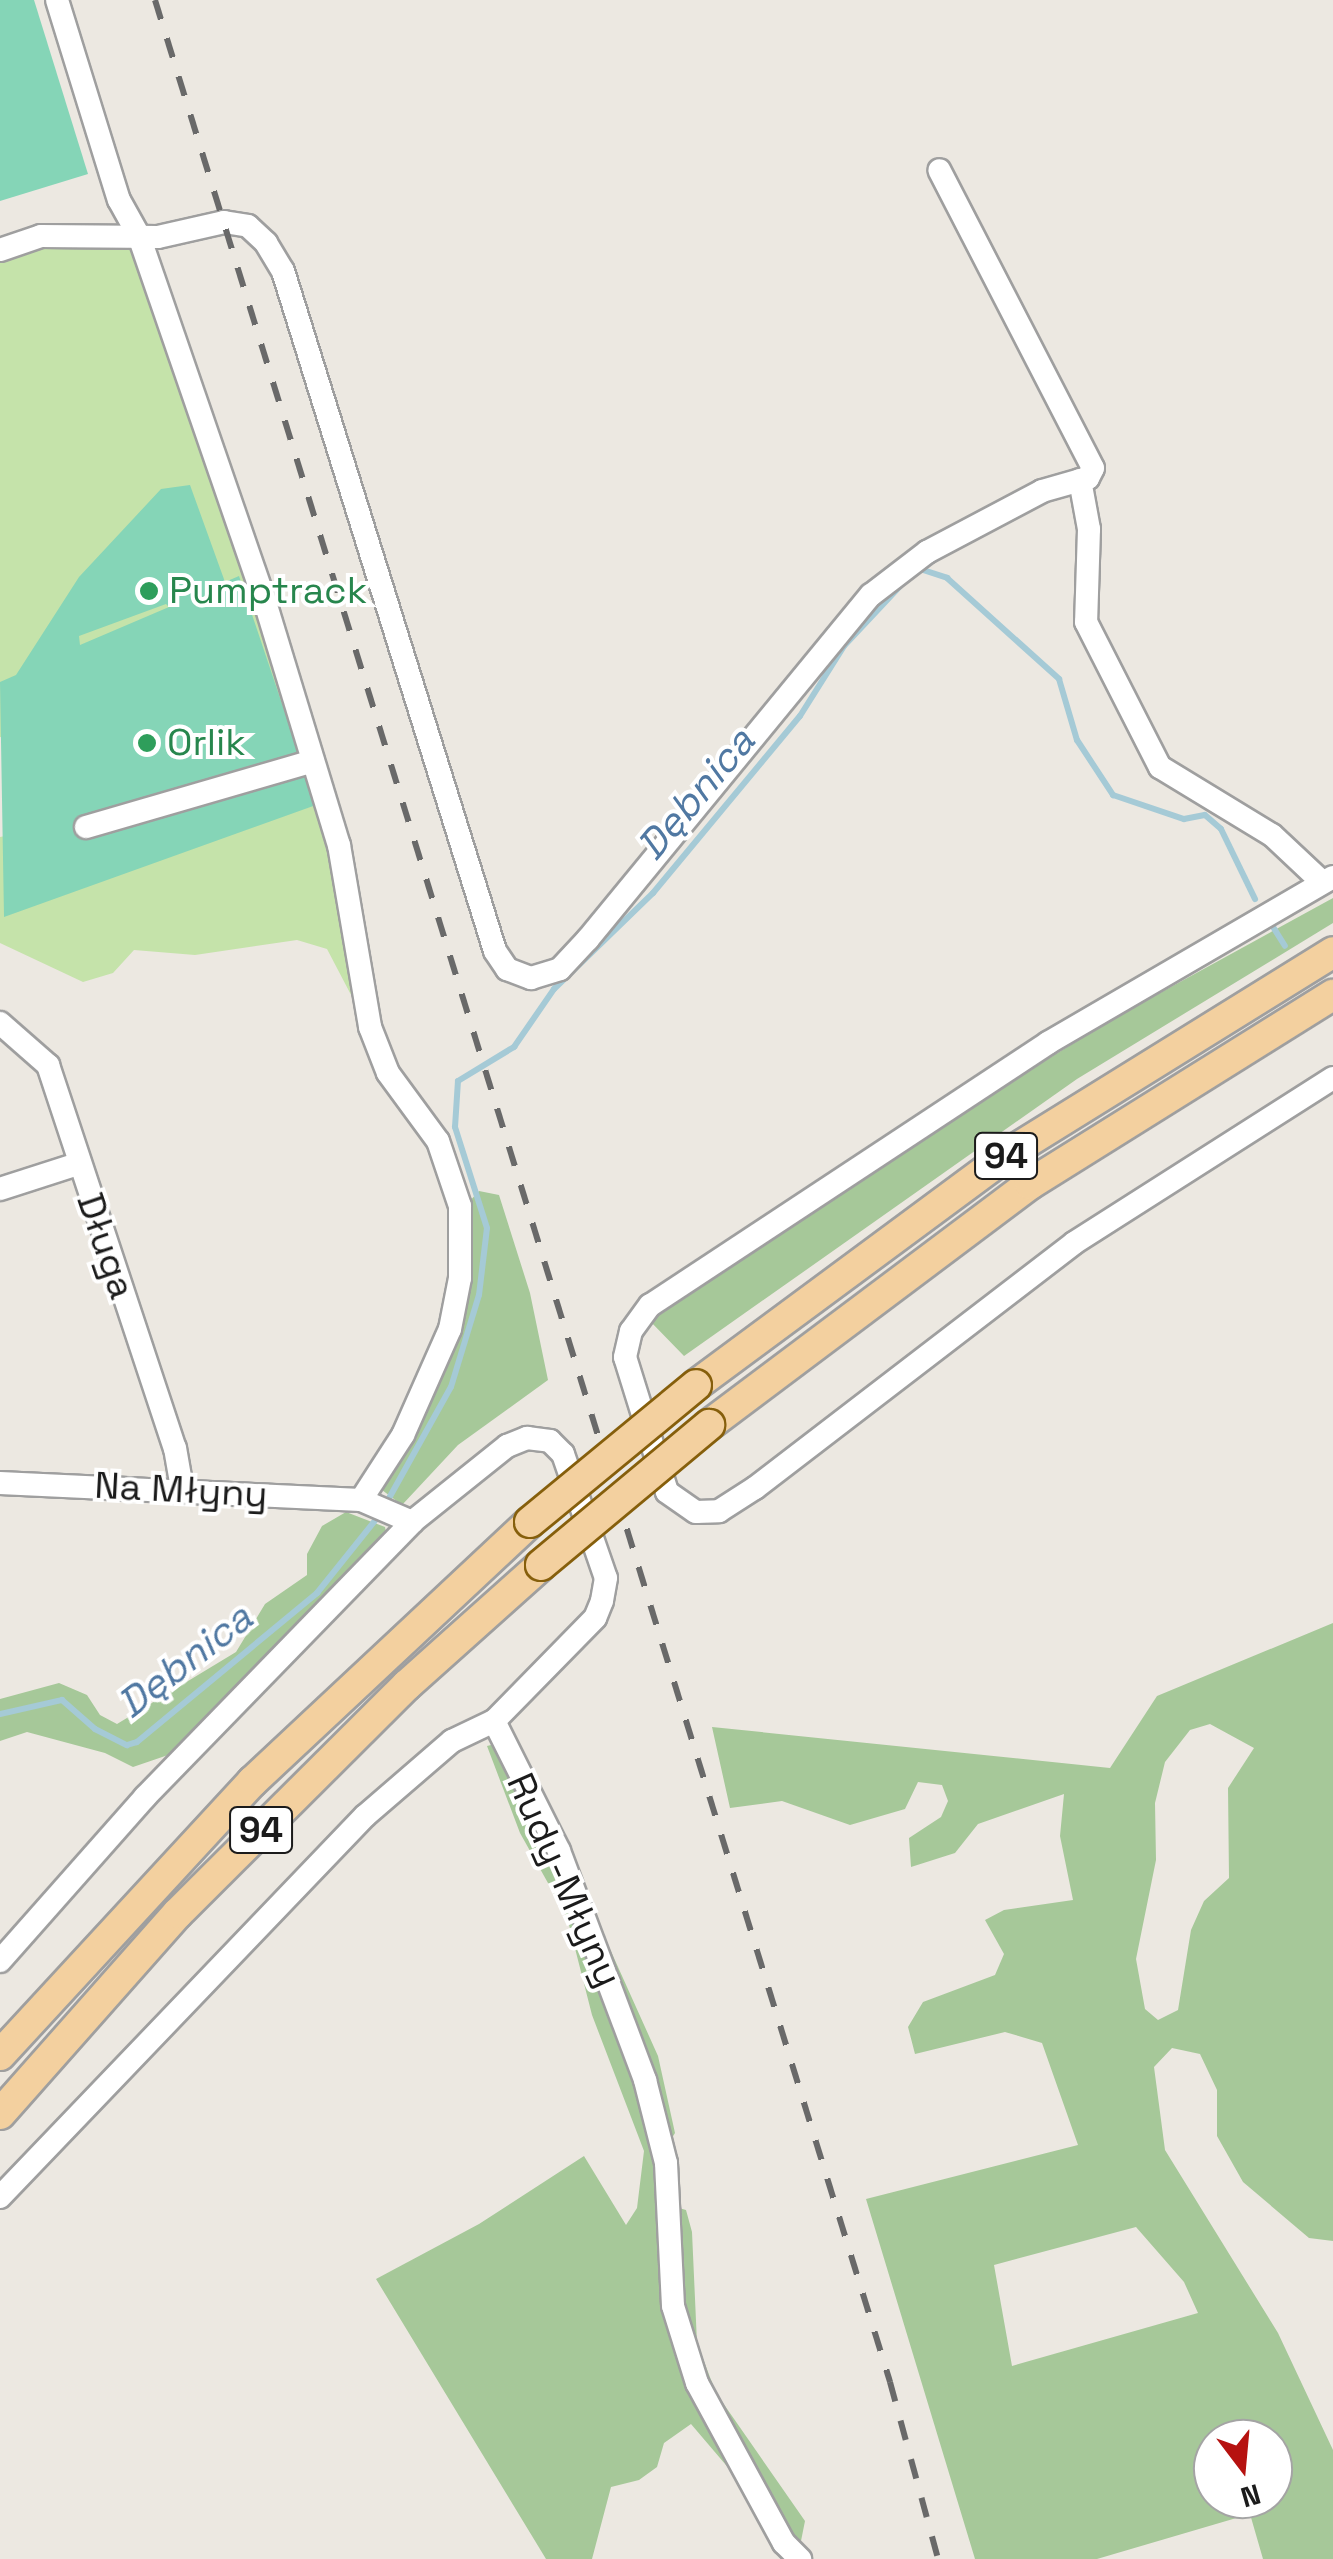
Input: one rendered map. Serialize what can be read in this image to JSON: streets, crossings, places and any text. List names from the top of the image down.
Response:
{
  "streets": {
    "main road": ["94"],
    "street": ["Długa", "Na Młyny", "Rudy-Młyny"]
  },
  "crossings": [
    ["Długa", "Na Młyny"]
  ],
  "water": ["Dębnica"],
  "places": ["Pumptrack", "Orlik"],
  "north": "bottom"
}
